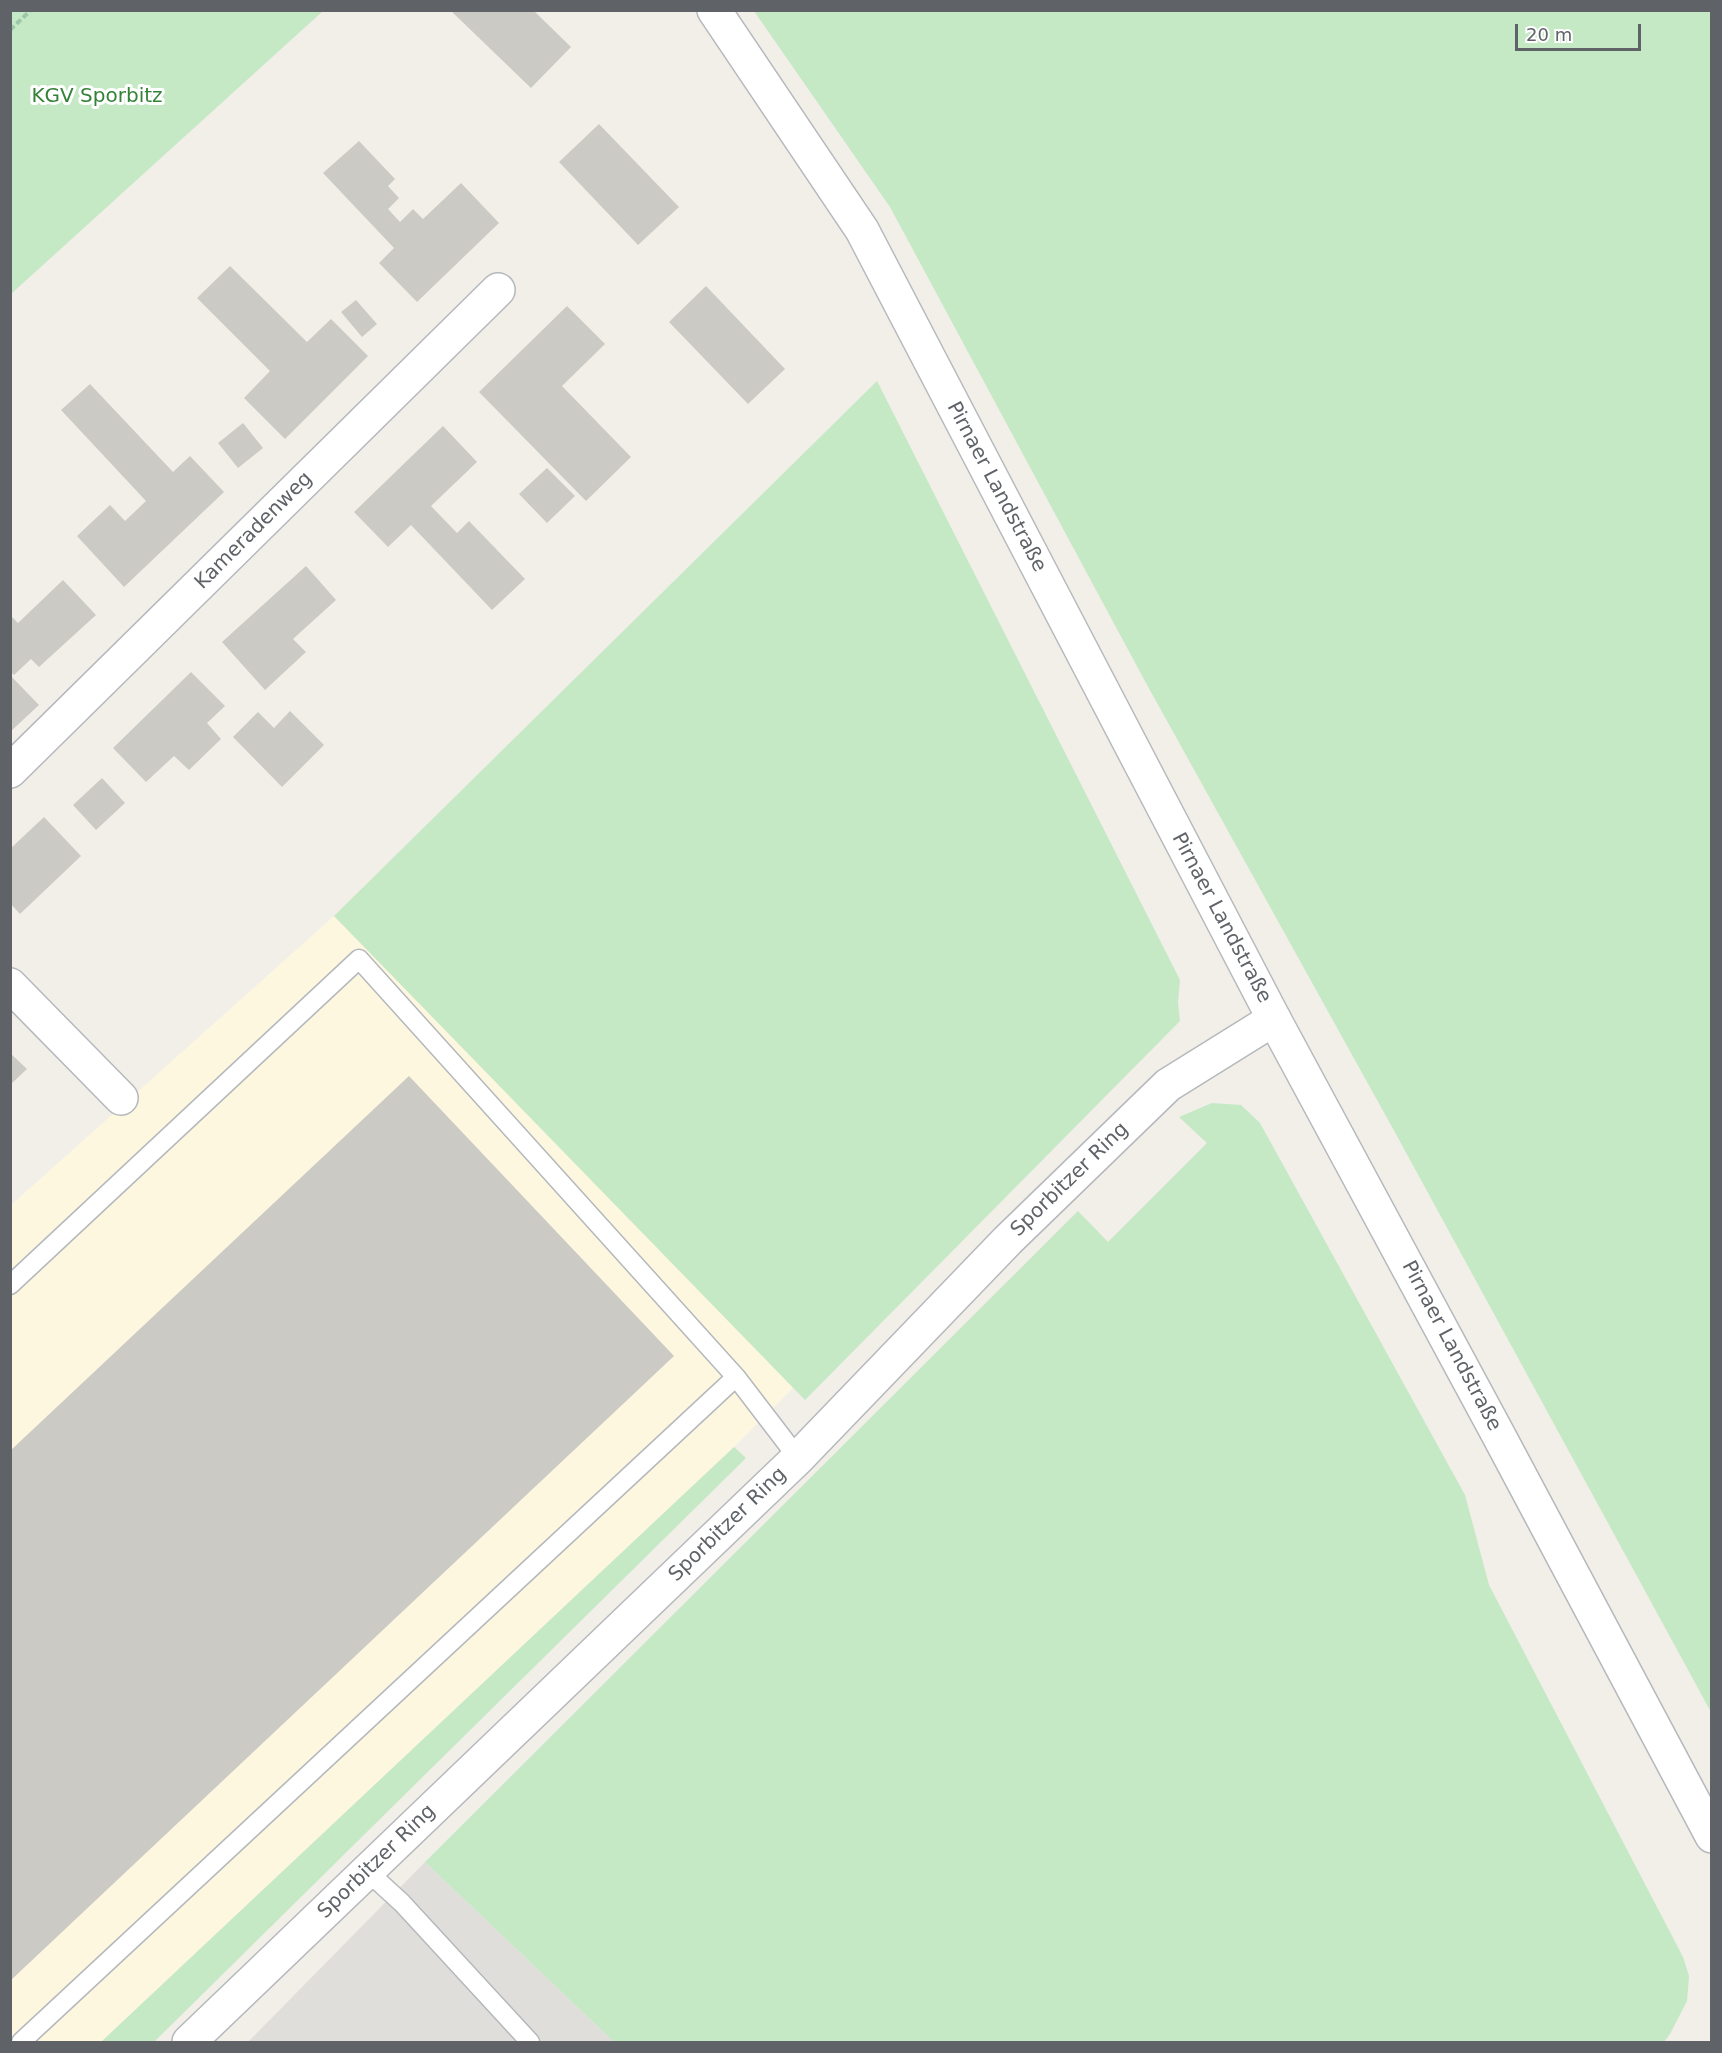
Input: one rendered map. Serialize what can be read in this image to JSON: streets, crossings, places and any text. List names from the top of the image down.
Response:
{
  "streets": {
    "street": ["Pirnaer Landstraße", "Kameradenweg", "Sporbitzer Ring"]
  },
  "crossings": [
    ["Pirnaer Landstraße", "Sporbitzer Ring"]
  ],
  "parks": ["KGV Sporbitz"],
  "scale_bar": "20 m"
}
